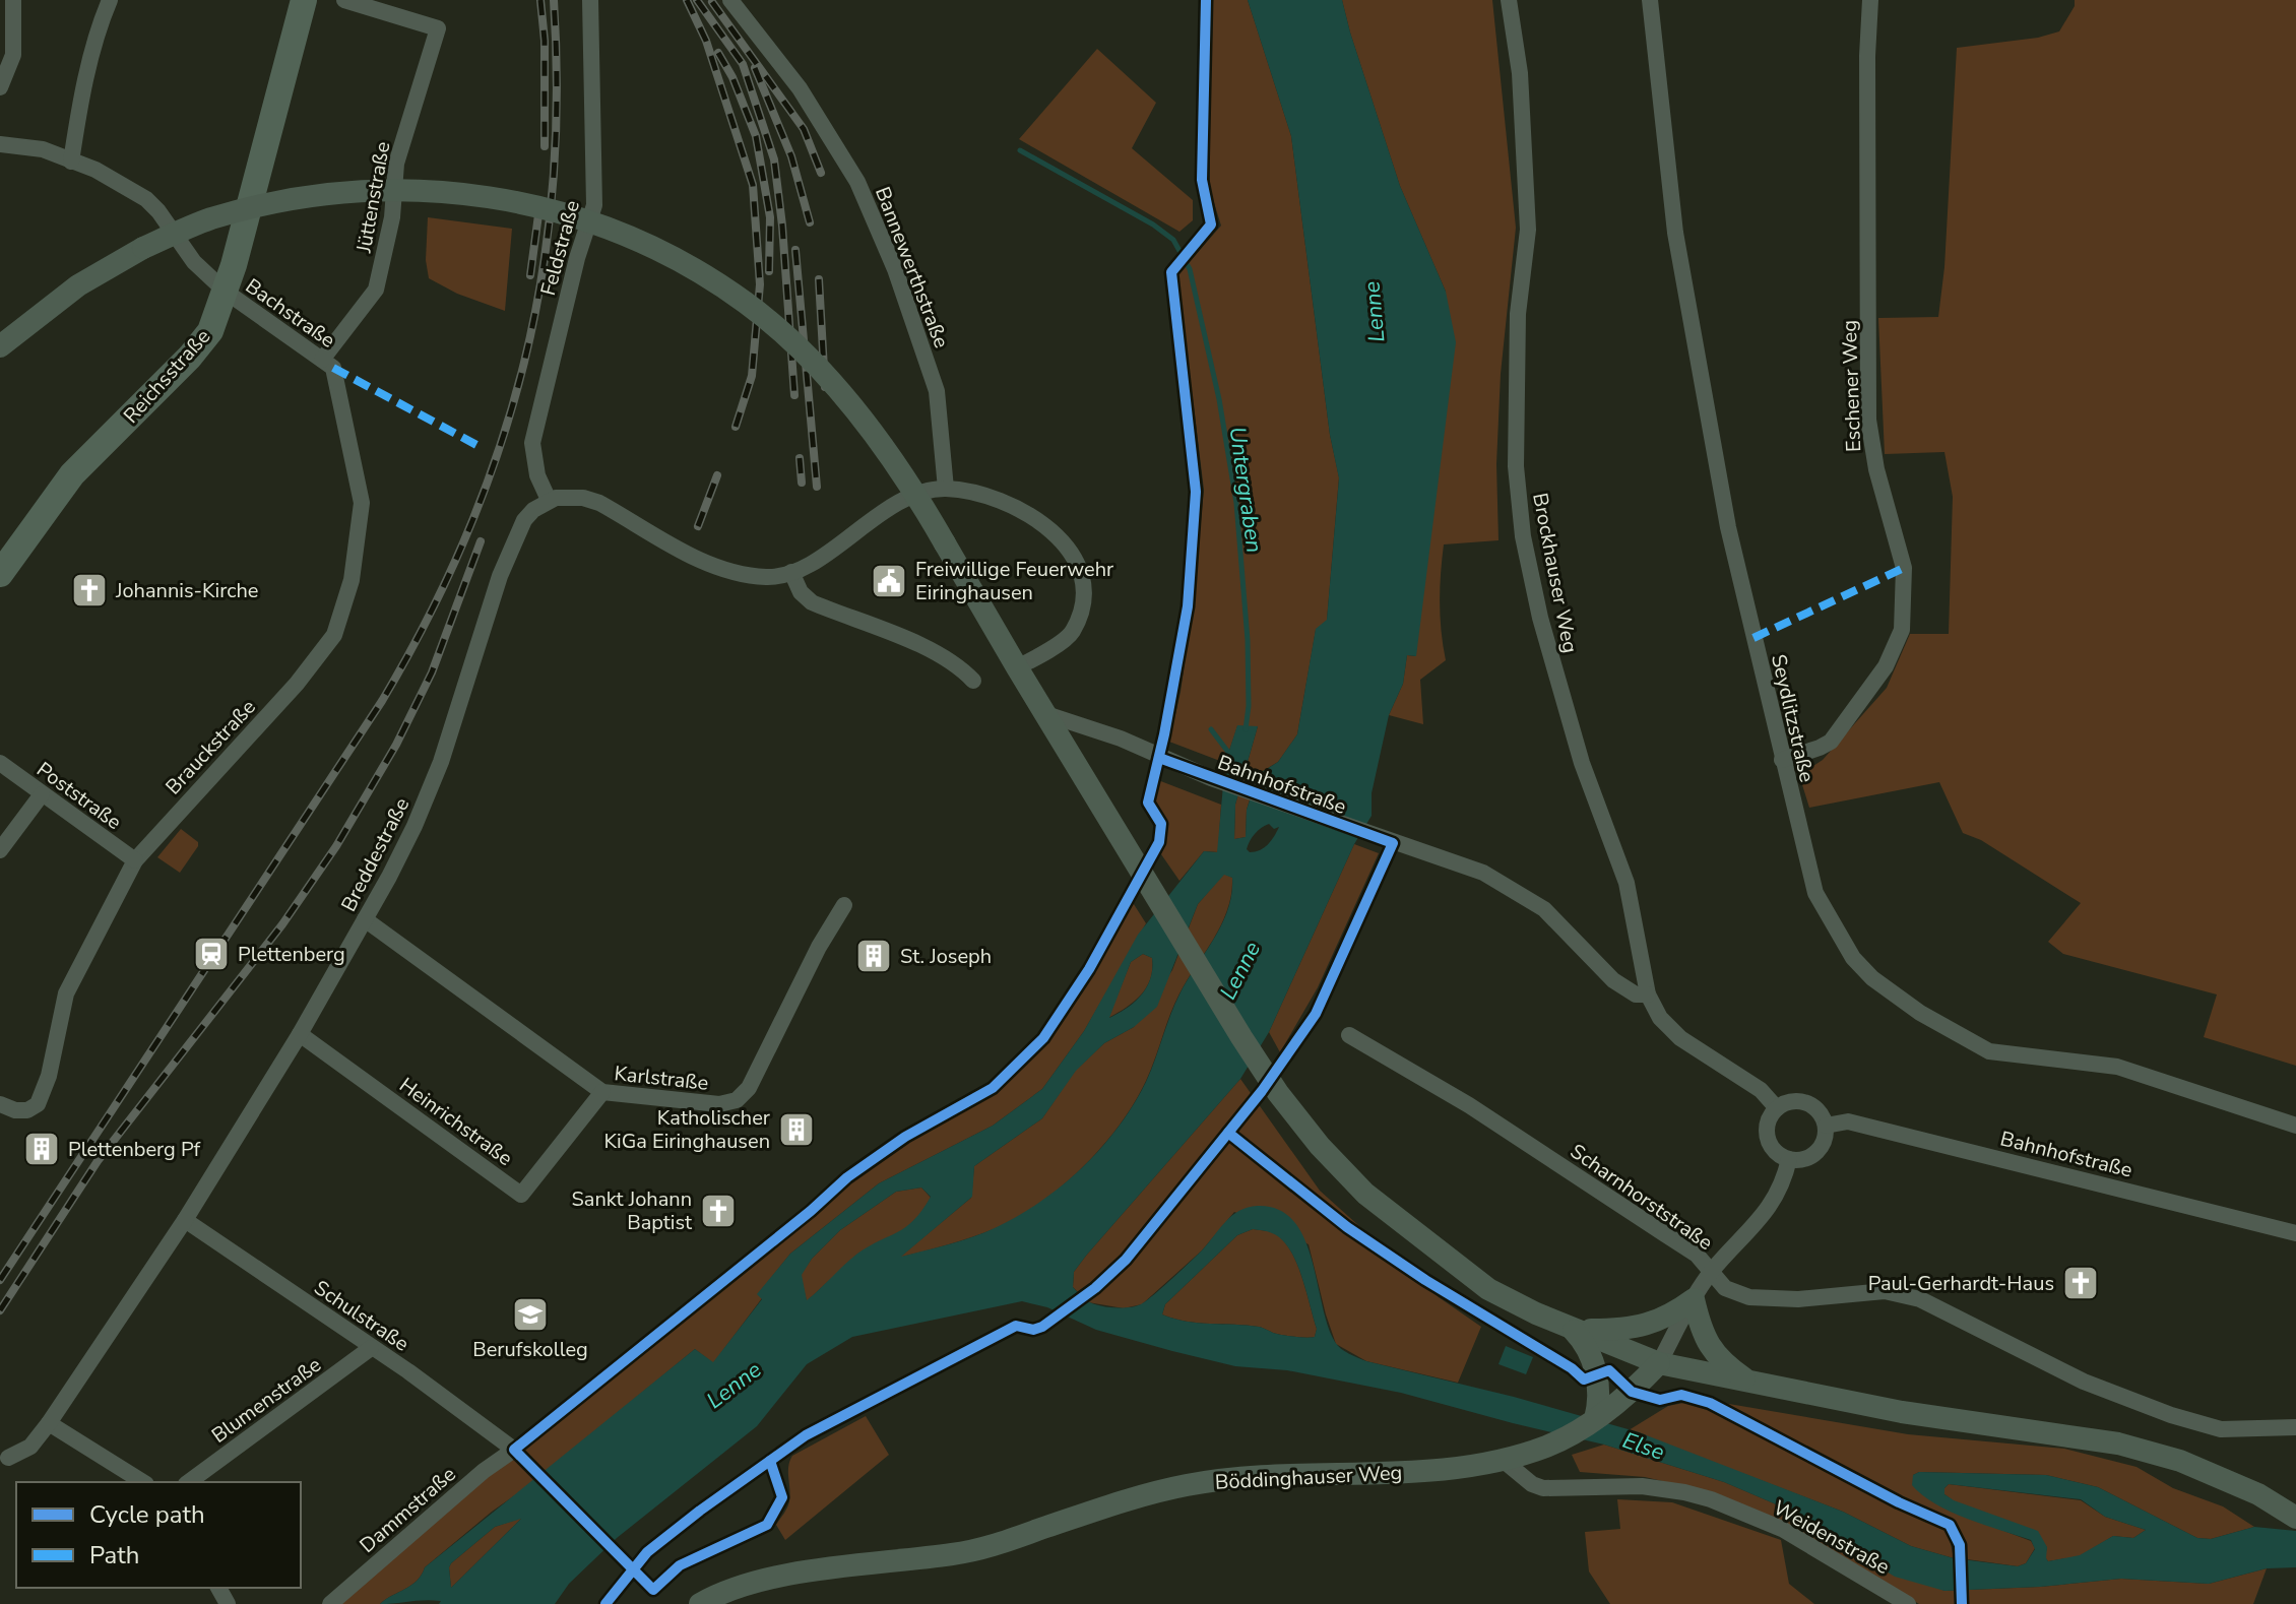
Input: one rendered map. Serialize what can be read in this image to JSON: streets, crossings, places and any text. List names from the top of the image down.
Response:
{
  "streets": {
    "main road": ["Reichsstraße", "Böddinghauser Weg"],
    "street": [
      "Jüttenstraße",
      "Feldstraße",
      "Bannewerthstraße",
      "Bachstraße",
      "Eschener Weg",
      "Brockhauser Weg",
      "Seydlitzstraße",
      "Brauckstraße",
      "Bahnhofstraße",
      "Poststraße",
      "Breddestraße",
      "Karlstraße",
      "Heinrichstraße",
      "Scharnhorststraße",
      "Schulstraße",
      "Blumenstraße",
      "Dammstraße",
      "Weidenstraße"
    ]
  },
  "crossings": [
    ["Jüttenstraße", "Bachstraße"],
    ["Jüttenstraße", "Brauckstraße"],
    ["Feldstraße", "Breddestraße"],
    ["Bachstraße", "Reichsstraße"],
    ["Bachstraße", "Brauckstraße"],
    ["Eschener Weg", "Seydlitzstraße"],
    ["Brockhauser Weg", "Bahnhofstraße"],
    ["Brauckstraße", "Poststraße"],
    ["Bahnhofstraße", "Böddinghauser Weg"],
    ["Breddestraße", "Karlstraße"],
    ["Breddestraße", "Heinrichstraße"],
    ["Breddestraße", "Schulstraße"],
    ["Karlstraße", "Heinrichstraße"],
    ["Scharnhorststraße", "Böddinghauser Weg"],
    ["Schulstraße", "Blumenstraße"],
    ["Schulstraße", "Dammstraße"],
    ["Böddinghauser Weg", "Weidenstraße"]
  ],
  "water": ["Lenne", "Untergraben", "Else"],
  "places": {
    "public building": ["Freiwillige Feuerwehr Eiringhausen"],
    "church": ["Johannis-Kirche", "Sankt Johann Baptist", "Paul-Gerhardt-Haus"],
    "station": ["Plettenberg"],
    "building": ["St. Joseph", "Katholischer KiGa Eiringhausen", "Plettenberg Pf"],
    "school or university": ["Berufskolleg"]
  },
  "legend": ["Cycle path", "Path"]
}
